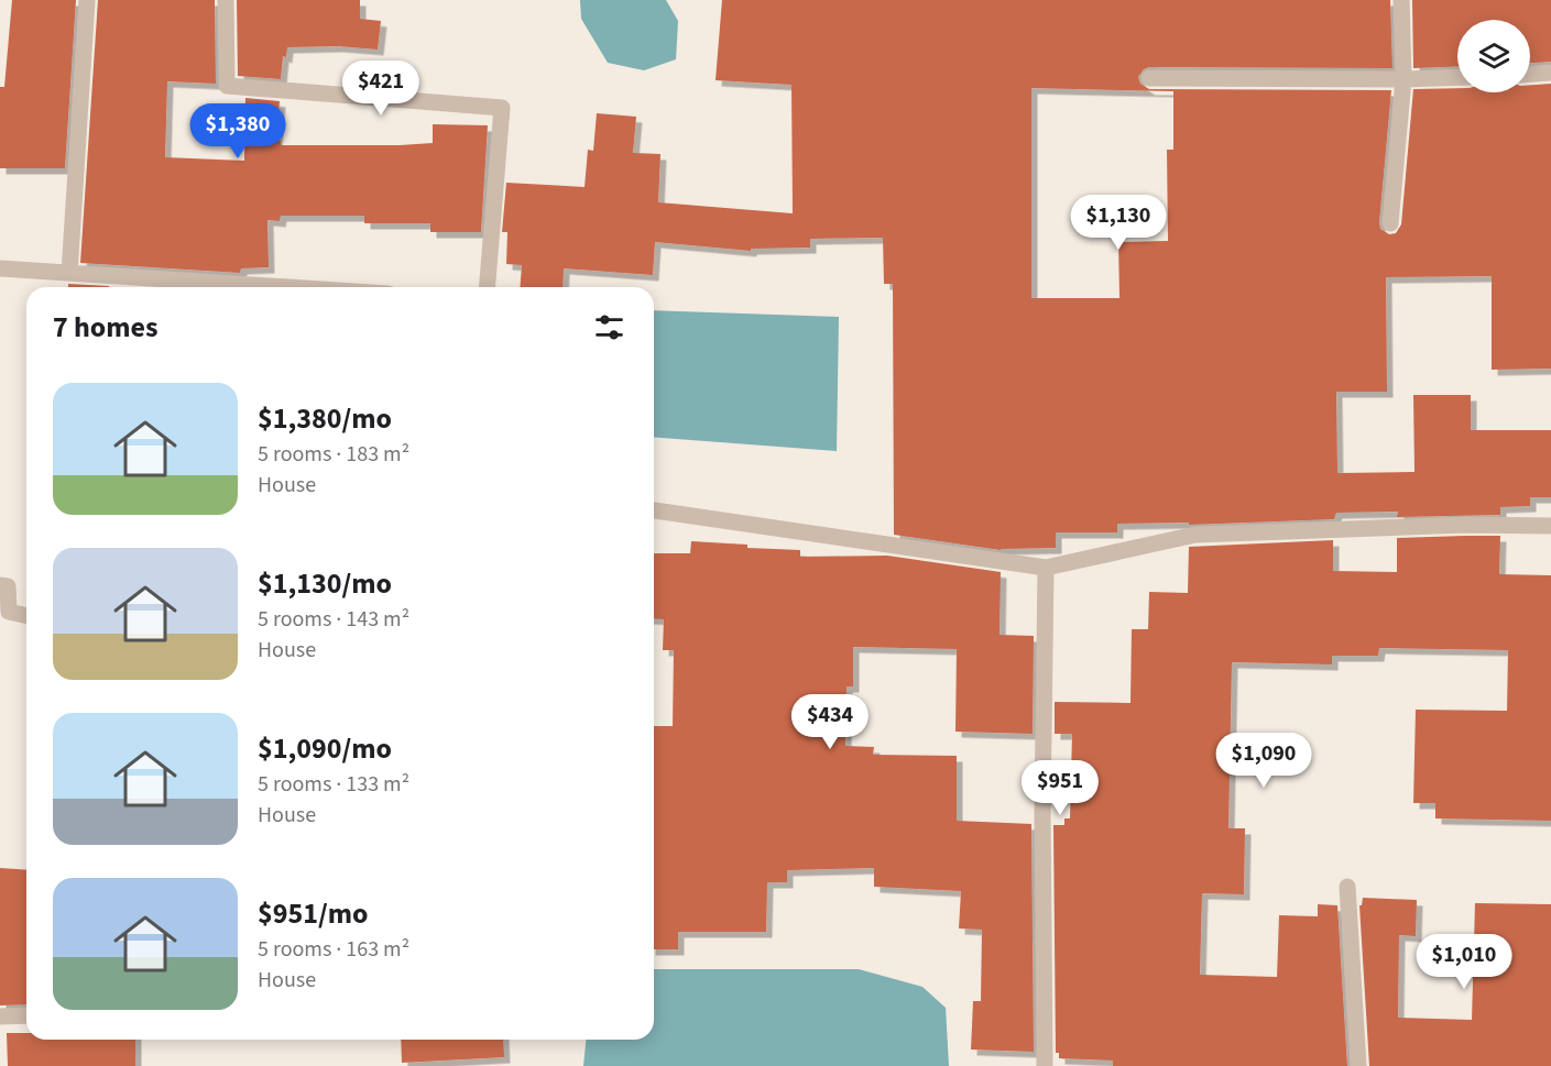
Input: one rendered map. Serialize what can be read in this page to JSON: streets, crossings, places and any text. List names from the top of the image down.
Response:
{
  "page": {
    "price": [
      "$421",
      "$1,380",
      "$1,130",
      "$434",
      "$1,090",
      "$951",
      "$1,010"
    ],
    "heading": "7 homes",
    "list": [
      {
        "name": "$1,380/mo",
        "note": "5 rooms · 183 m² · House"
      },
      {
        "name": "$1,130/mo",
        "note": "5 rooms · 143 m² · House"
      },
      {
        "name": "$1,090/mo",
        "note": "5 rooms · 133 m² · House"
      },
      {
        "name": "$951/mo",
        "note": "5 rooms · 163 m² · House"
      }
    ]
  }
}
